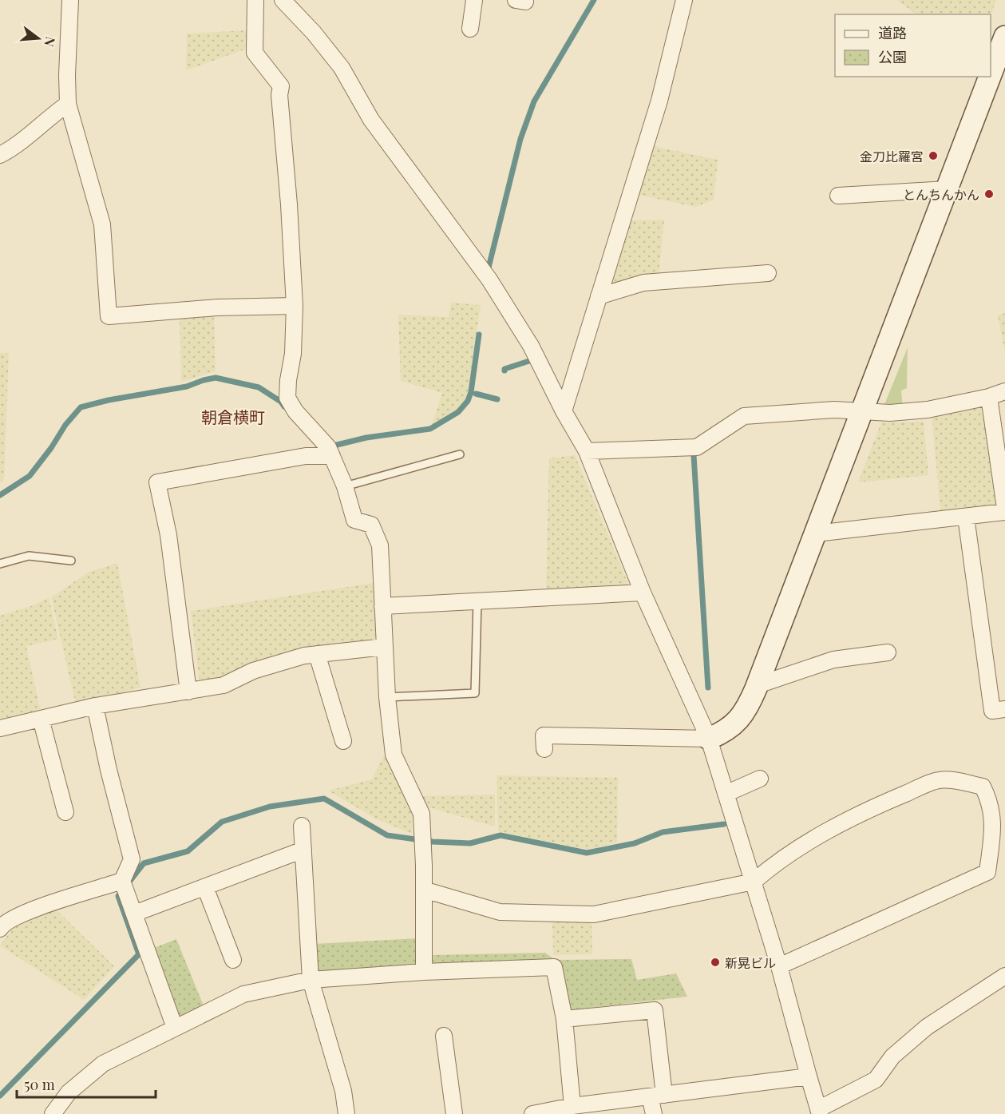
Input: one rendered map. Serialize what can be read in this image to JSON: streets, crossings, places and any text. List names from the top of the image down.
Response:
{
  "districts": ["朝倉横町"],
  "places": ["金刀比羅宮", "とんちんかん", "新晃ビル"],
  "legend": ["道路", "公園"],
  "scale_bar": "50 m",
  "north": "right"
}
